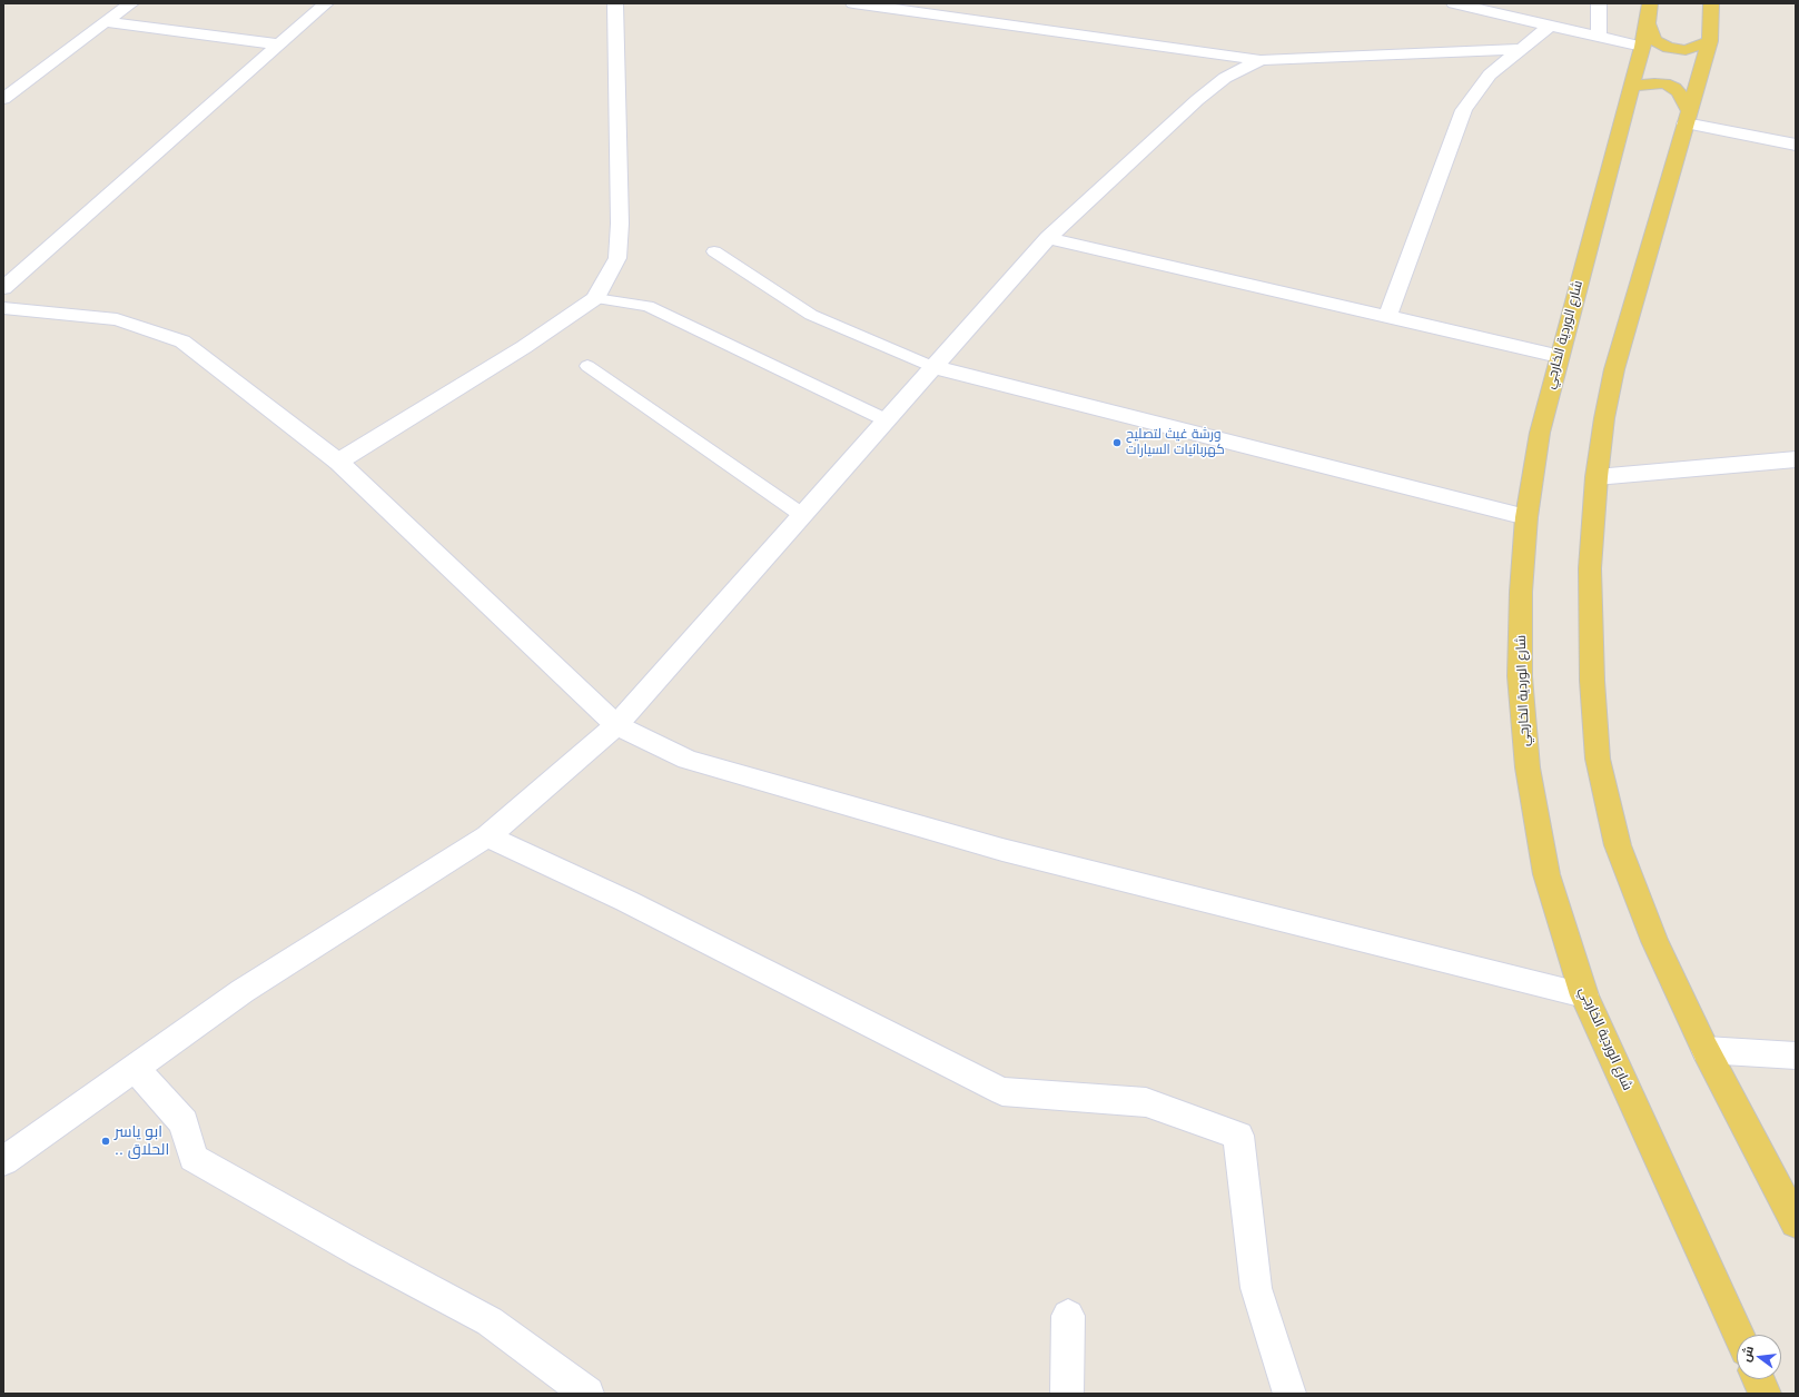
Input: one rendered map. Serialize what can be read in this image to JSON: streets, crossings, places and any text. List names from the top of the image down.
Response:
{
  "streets": {
    "main road": ["شارع الوردية الخارجي"]
  },
  "places": ["ورشة غيث لتصليح كهربائيات السيارات", "ابو ياسر .. الحلاق"],
  "north": "left"
}
